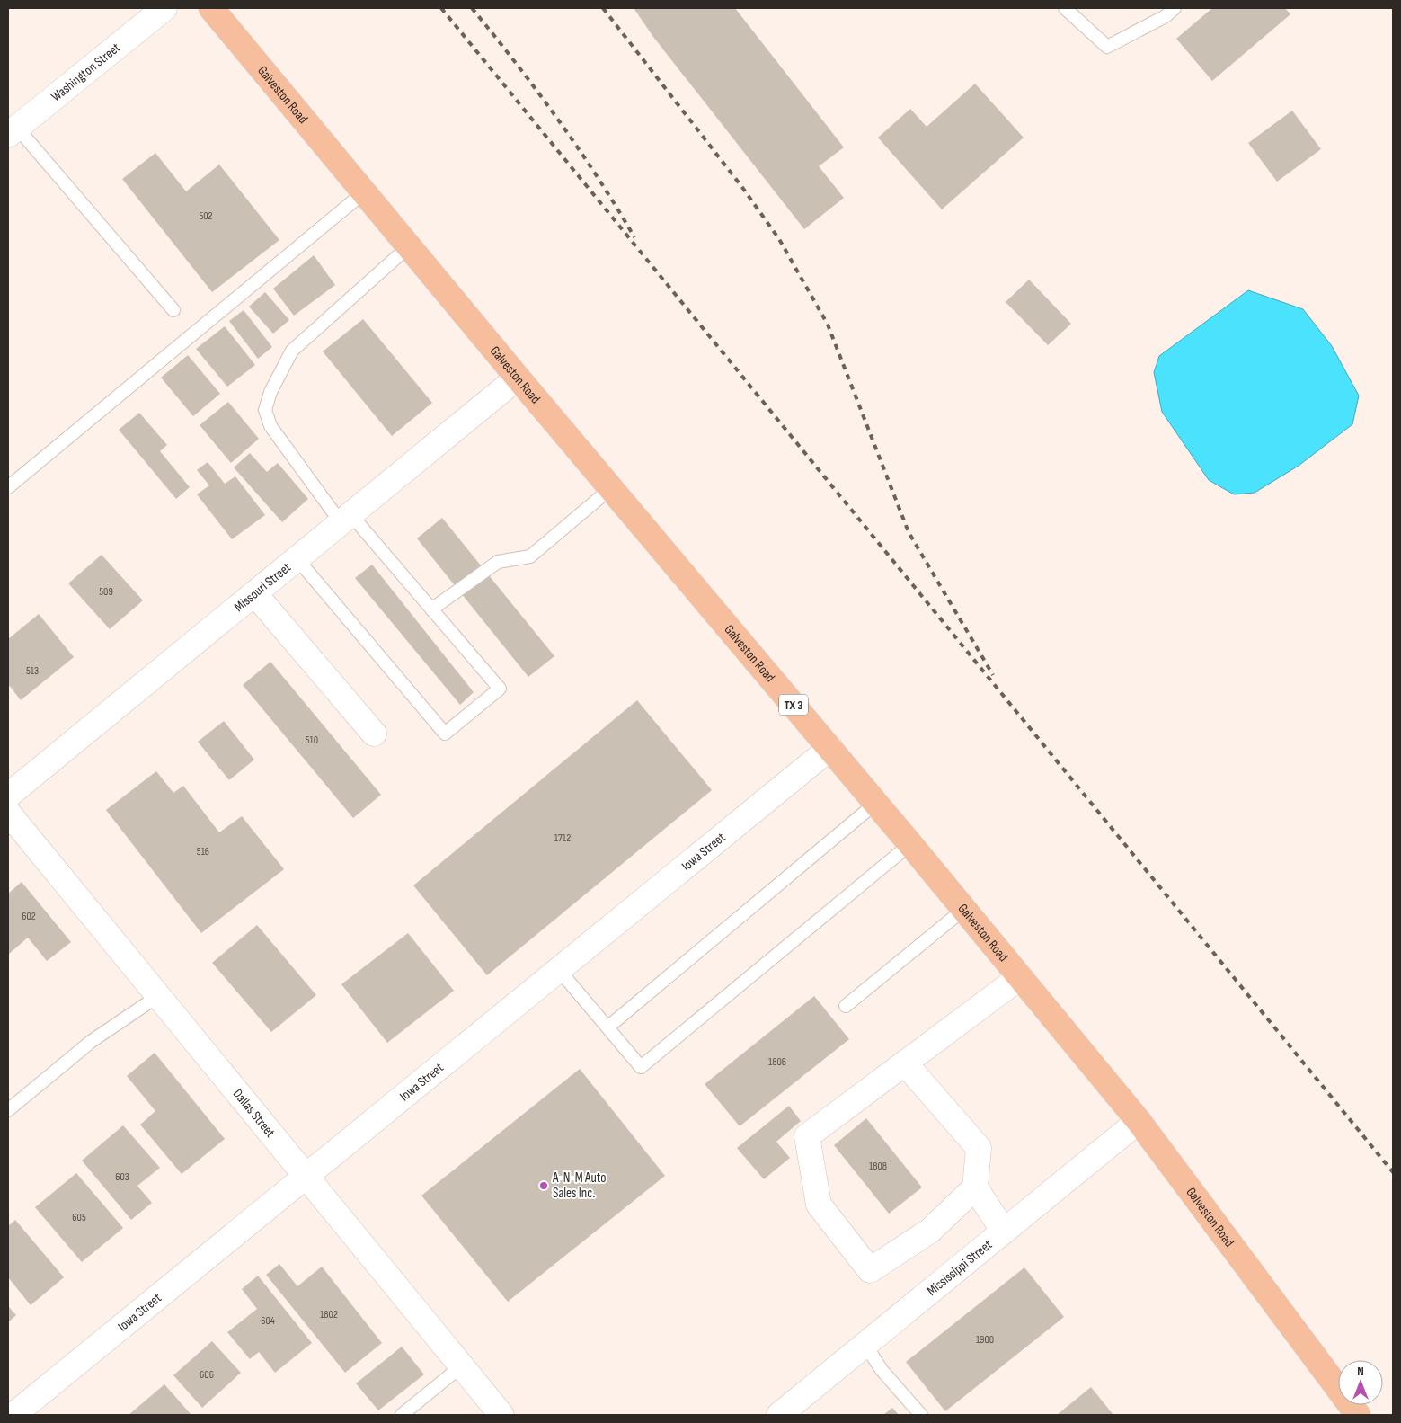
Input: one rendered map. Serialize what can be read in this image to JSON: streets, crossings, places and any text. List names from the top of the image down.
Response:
{
  "streets": {
    "main road": ["Galveston Road", "TX 3"],
    "street": [
      "Washington Street",
      "Missouri Street",
      "Iowa Street",
      "Dallas Street",
      "Mississippi Street"
    ]
  },
  "crossings": [
    ["Galveston Road", "Missouri Street"],
    ["Galveston Road", "Iowa Street"],
    ["Galveston Road", "Mississippi Street"],
    ["Iowa Street", "Dallas Street"]
  ],
  "places": ["A-N-M Auto Sales Inc."],
  "house_numbers": [
    "502",
    "509",
    "513",
    "510",
    "1712",
    "516",
    "602",
    "1806",
    "1808",
    "603",
    "605",
    "1802",
    "604",
    "1900",
    "606"
  ],
  "north": "top"
}
